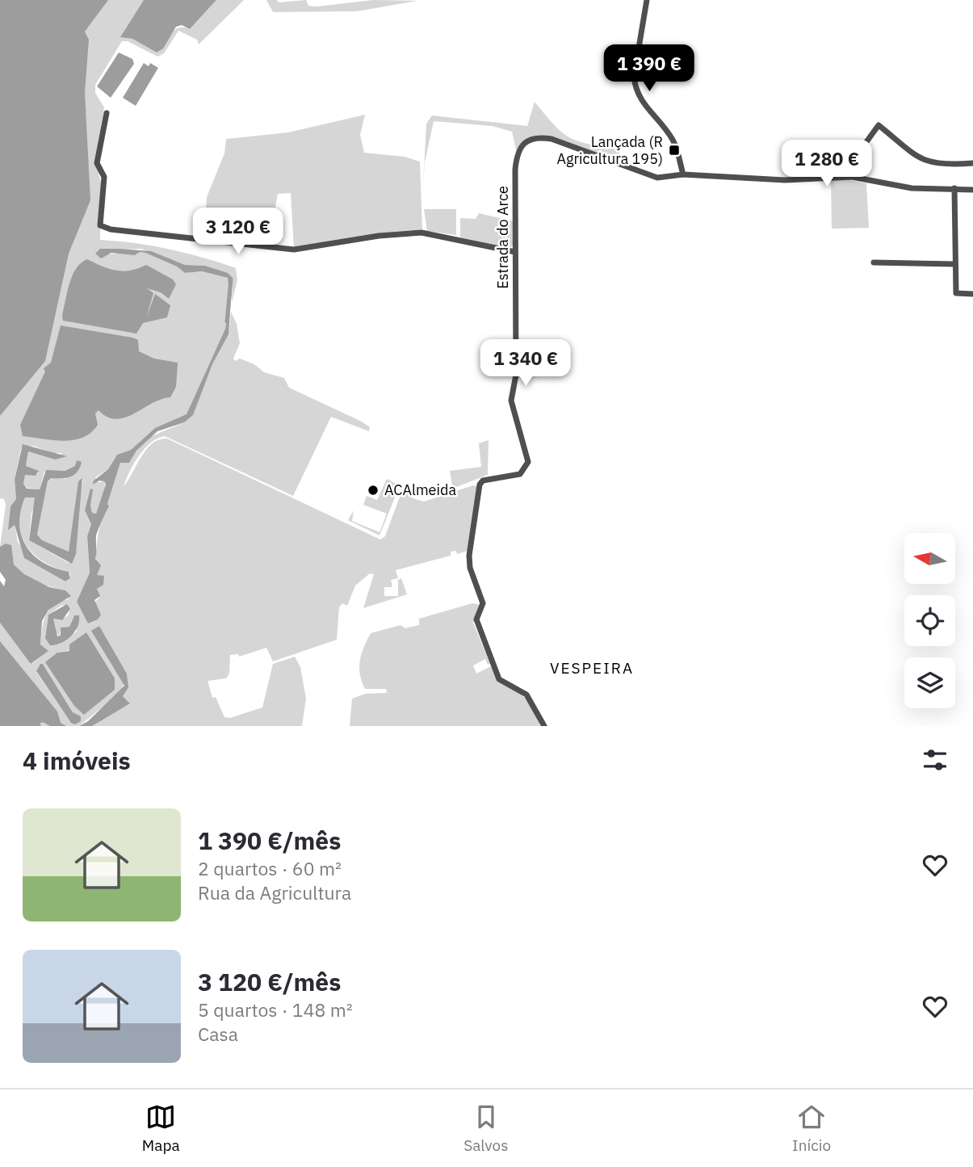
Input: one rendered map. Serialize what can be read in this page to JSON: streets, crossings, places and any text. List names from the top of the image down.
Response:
{
  "streets": {
    "street": ["Estrada do Arce"]
  },
  "districts": ["VESPEIRA"],
  "places": {
    "transit": ["Lançada (R Agricultura 195)"],
    "other": ["ACAlmeida"]
  },
  "north": "left",
  "page": {
    "price": [
      "1 390 €",
      "1 280 €",
      "3 120 €",
      "1 340 €"
    ],
    "heading": "4 imóveis",
    "list": [
      {
        "name": "1 390 €/mês",
        "note": "2 quartos · 60 m² · Rua da Agricultura"
      },
      {
        "name": "3 120 €/mês",
        "note": "5 quartos · 148 m² · Casa"
      }
    ],
    "tabs": ["Mapa", "Salvos", "Início"]
  }
}
